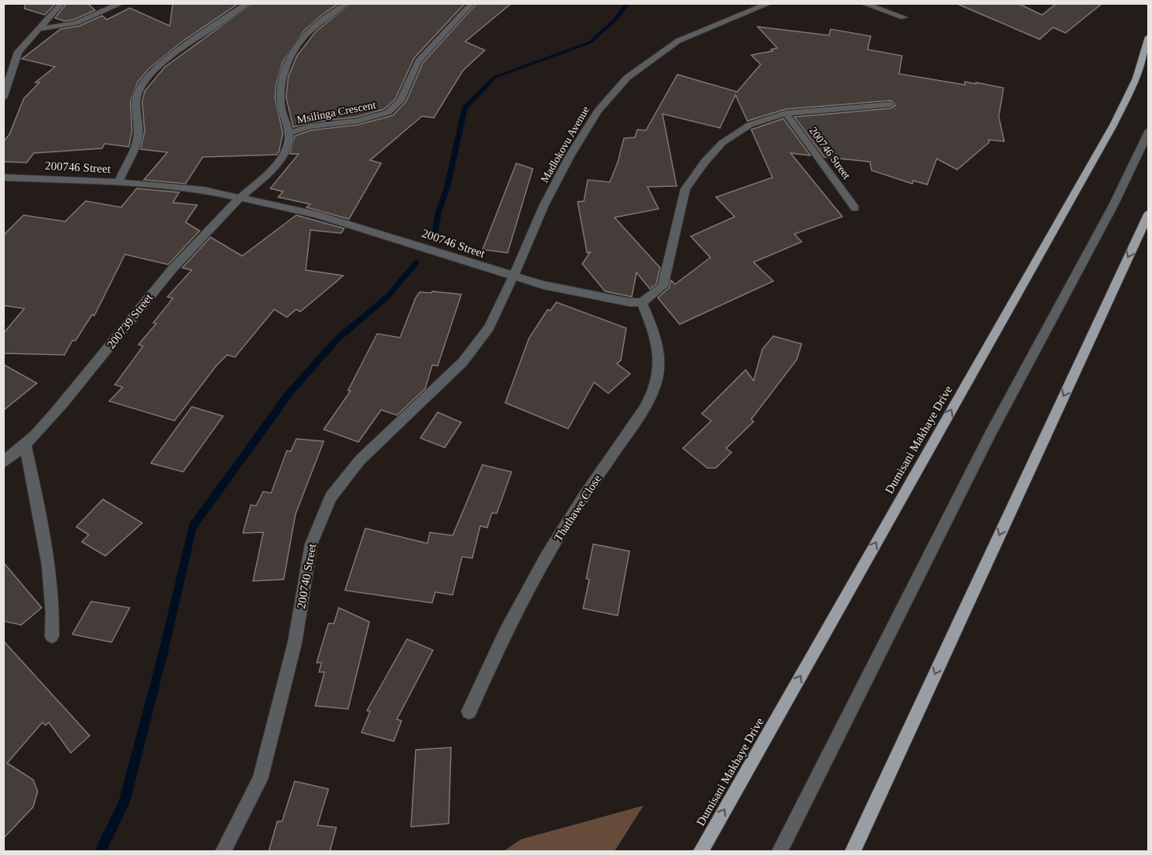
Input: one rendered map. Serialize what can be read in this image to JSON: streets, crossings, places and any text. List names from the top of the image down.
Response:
{
  "streets": {
    "main road": ["Dumisani Makhaye Drive"],
    "street": [
      "Msilinga Crescent",
      "Madlokovu Avenue",
      "200746 Street",
      "200739 Street",
      "Thathawe Close",
      "200740 Street"
    ]
  },
  "crossings": [
    ["Msilinga Crescent", "200739 Street"],
    ["Madlokovu Avenue", "200746 Street"],
    ["Madlokovu Avenue", "200740 Street"],
    ["200746 Street", "200739 Street"],
    ["200746 Street", "Thathawe Close"],
    ["200746 Street", "200740 Street"]
  ]
}
